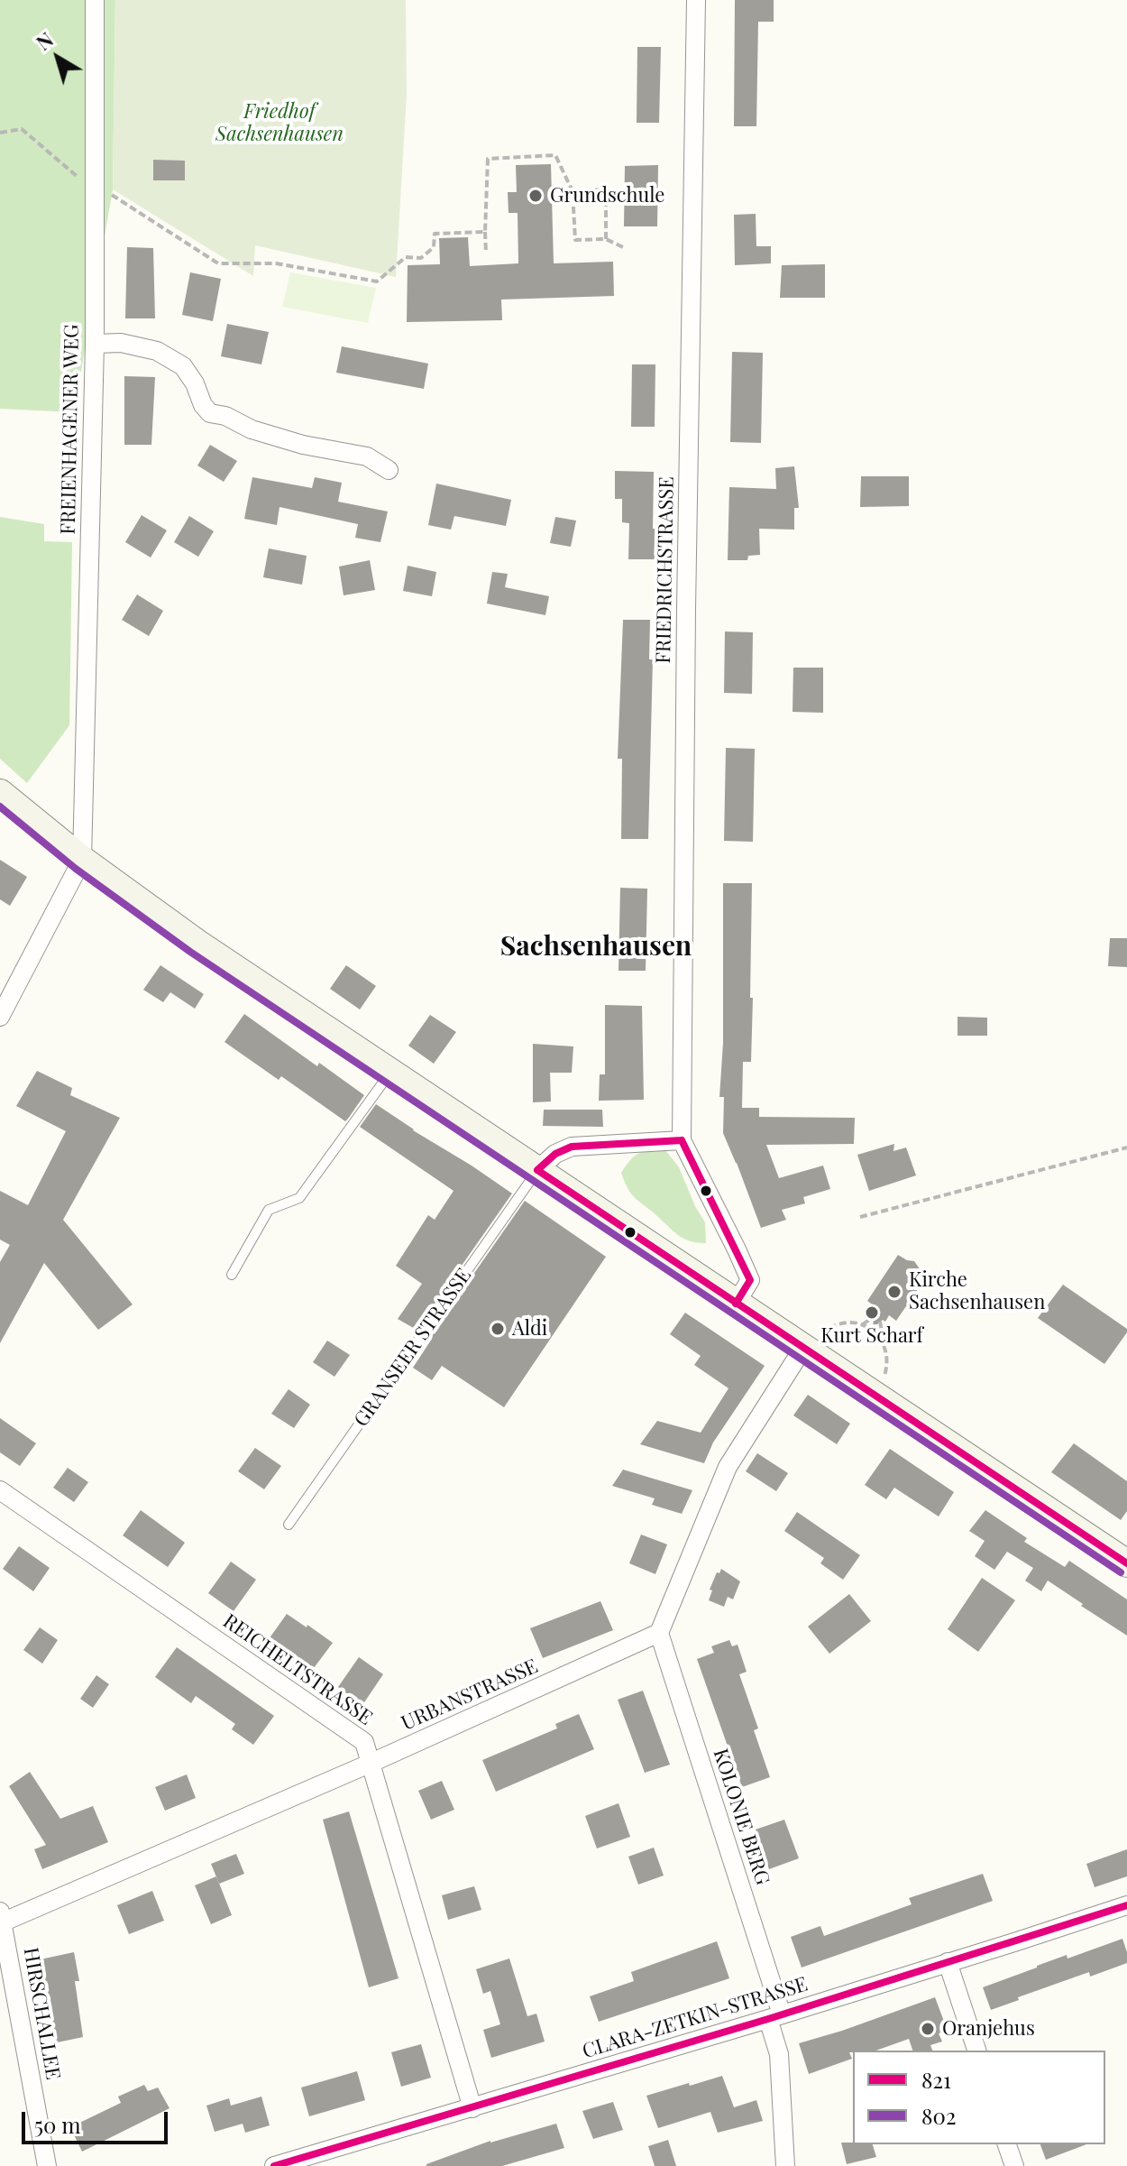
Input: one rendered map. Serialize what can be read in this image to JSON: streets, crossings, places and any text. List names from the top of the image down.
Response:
{
  "streets": {
    "street": [
      "FREIENHAGENER WEG",
      "FRIEDRICHSTRASSE",
      "REICHELTSTRASSE",
      "URBANSTRASSE",
      "KOLONIE BERG",
      "HIRSCHALLEE",
      "CLARA-ZETKIN-STRASSE"
    ],
    "lane": ["GRANSEER STRASSE"]
  },
  "crossings": [
    ["REICHELTSTRASSE", "URBANSTRASSE"],
    ["REICHELTSTRASSE", "CLARA-ZETKIN-STRASSE"],
    ["URBANSTRASSE", "KOLONIE BERG"],
    ["URBANSTRASSE", "HIRSCHALLEE"],
    ["KOLONIE BERG", "CLARA-ZETKIN-STRASSE"]
  ],
  "districts": ["Sachsenhausen"],
  "parks": ["Friedhof Sachsenhausen"],
  "places": [
    "Grundschule",
    "Kirche Sachsenhausen",
    "Kurt Scharf",
    "Aldi",
    "Oranjehus"
  ],
  "lines": ["transit line 802", "transit line 821"],
  "legend": ["821", "802"],
  "scale_bar": "50 m",
  "north": "top left"
}
